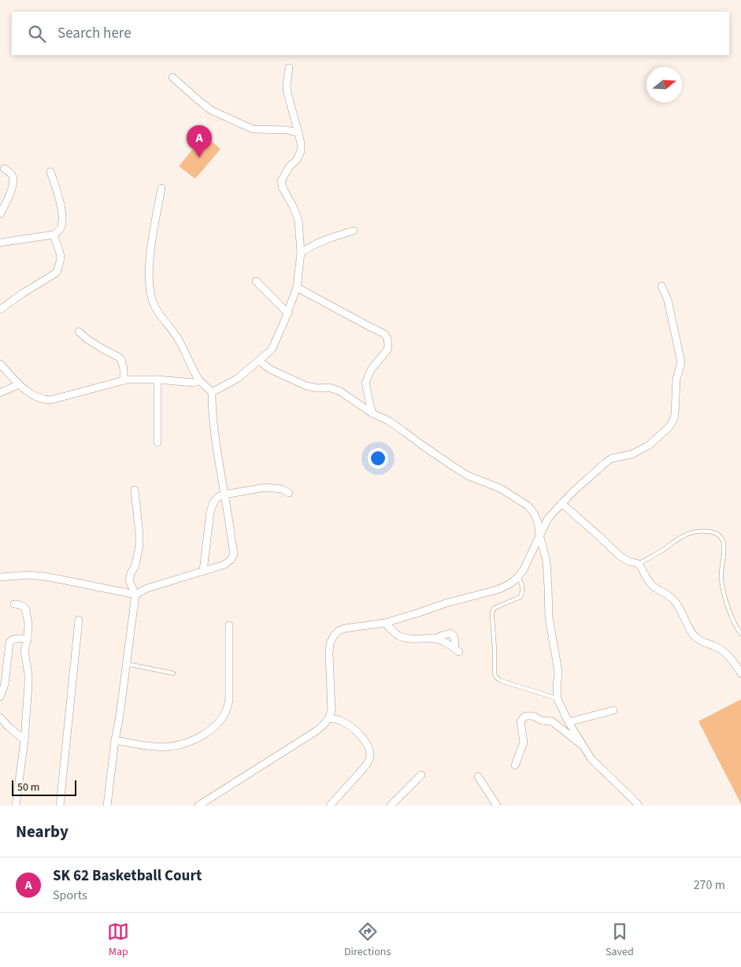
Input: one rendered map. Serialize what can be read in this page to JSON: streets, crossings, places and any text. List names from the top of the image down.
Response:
{
  "scale_bar": "50 m",
  "north": "right",
  "page": {
    "search": "Search here",
    "pins": "A",
    "scale": "50 m",
    "heading": "Nearby",
    "list": [
      {
        "mark": "A",
        "name": "SK 62 Basketball Court",
        "note": "Sports",
        "value": "270 m"
      }
    ],
    "nav": ["Map", "Directions", "Saved"]
  }
}
